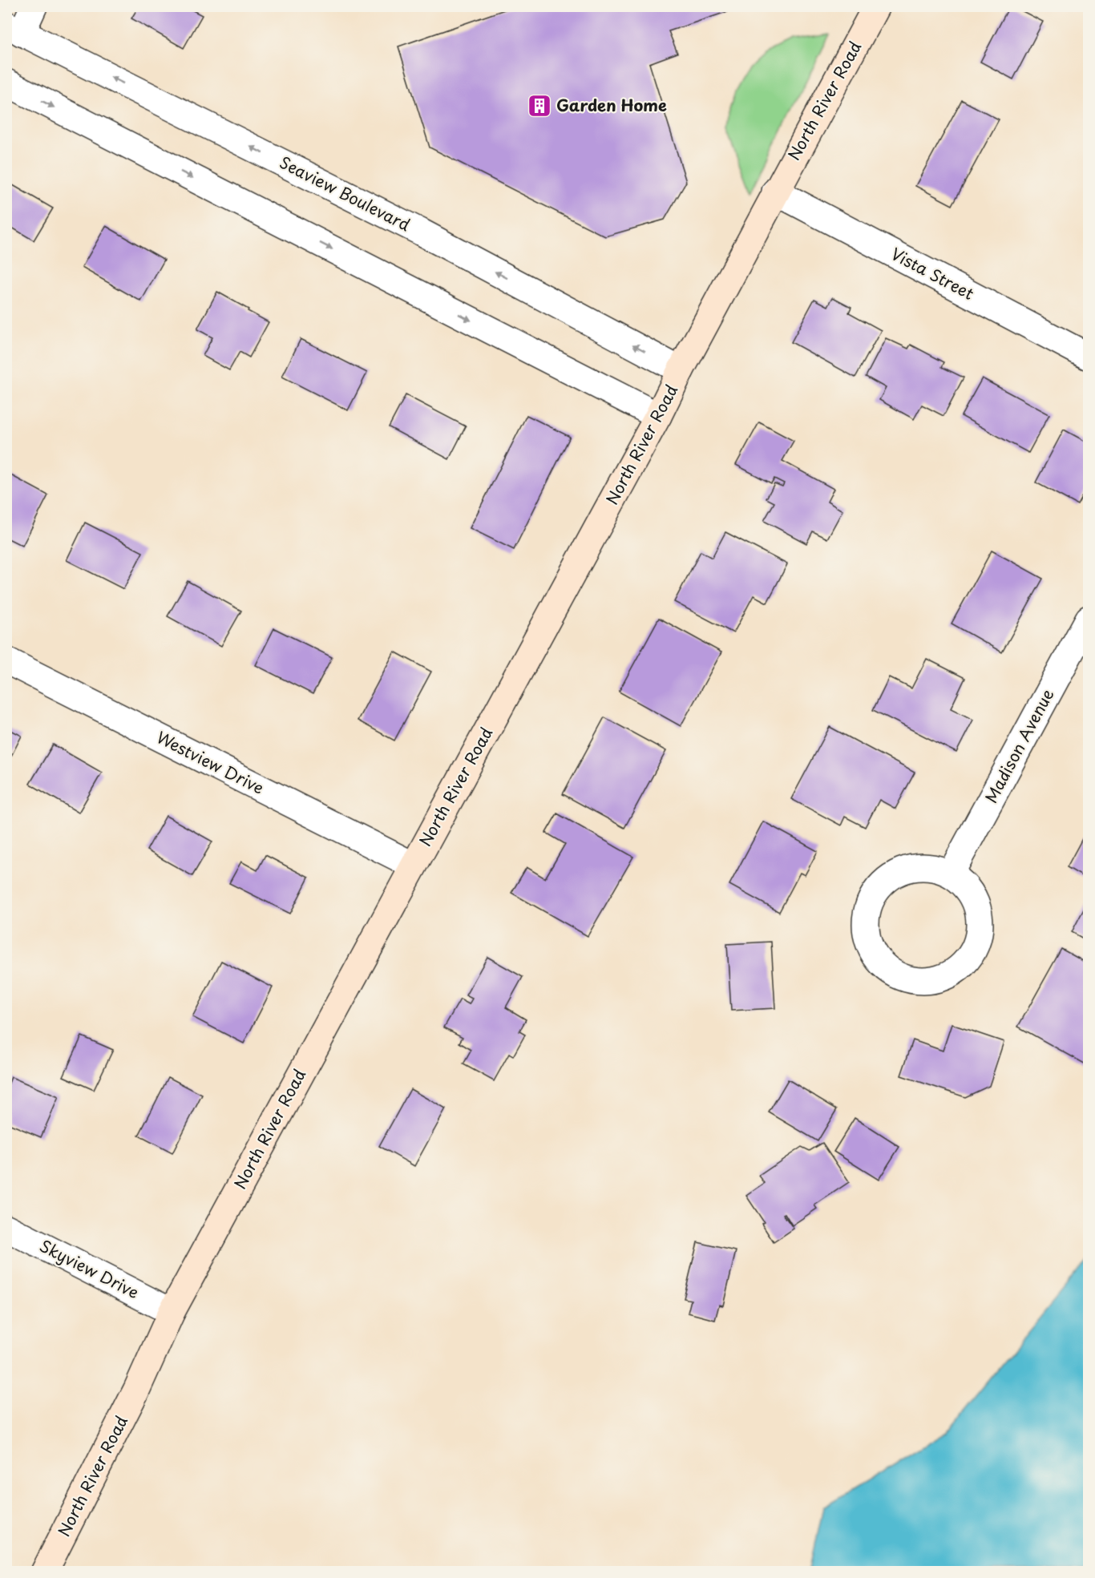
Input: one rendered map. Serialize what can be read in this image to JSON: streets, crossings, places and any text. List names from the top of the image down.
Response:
{
  "streets": {
    "main road": ["North River Road"],
    "street": [
      "Seaview Boulevard",
      "Vista Street",
      "Madison Avenue",
      "Westview Drive",
      "Skyview Drive"
    ]
  },
  "crossings": [
    ["North River Road", "Seaview Boulevard"],
    ["North River Road", "Vista Street"],
    ["North River Road", "Westview Drive"],
    ["North River Road", "Skyview Drive"]
  ],
  "places": {
    "building": ["Garden Home"]
  }
}
